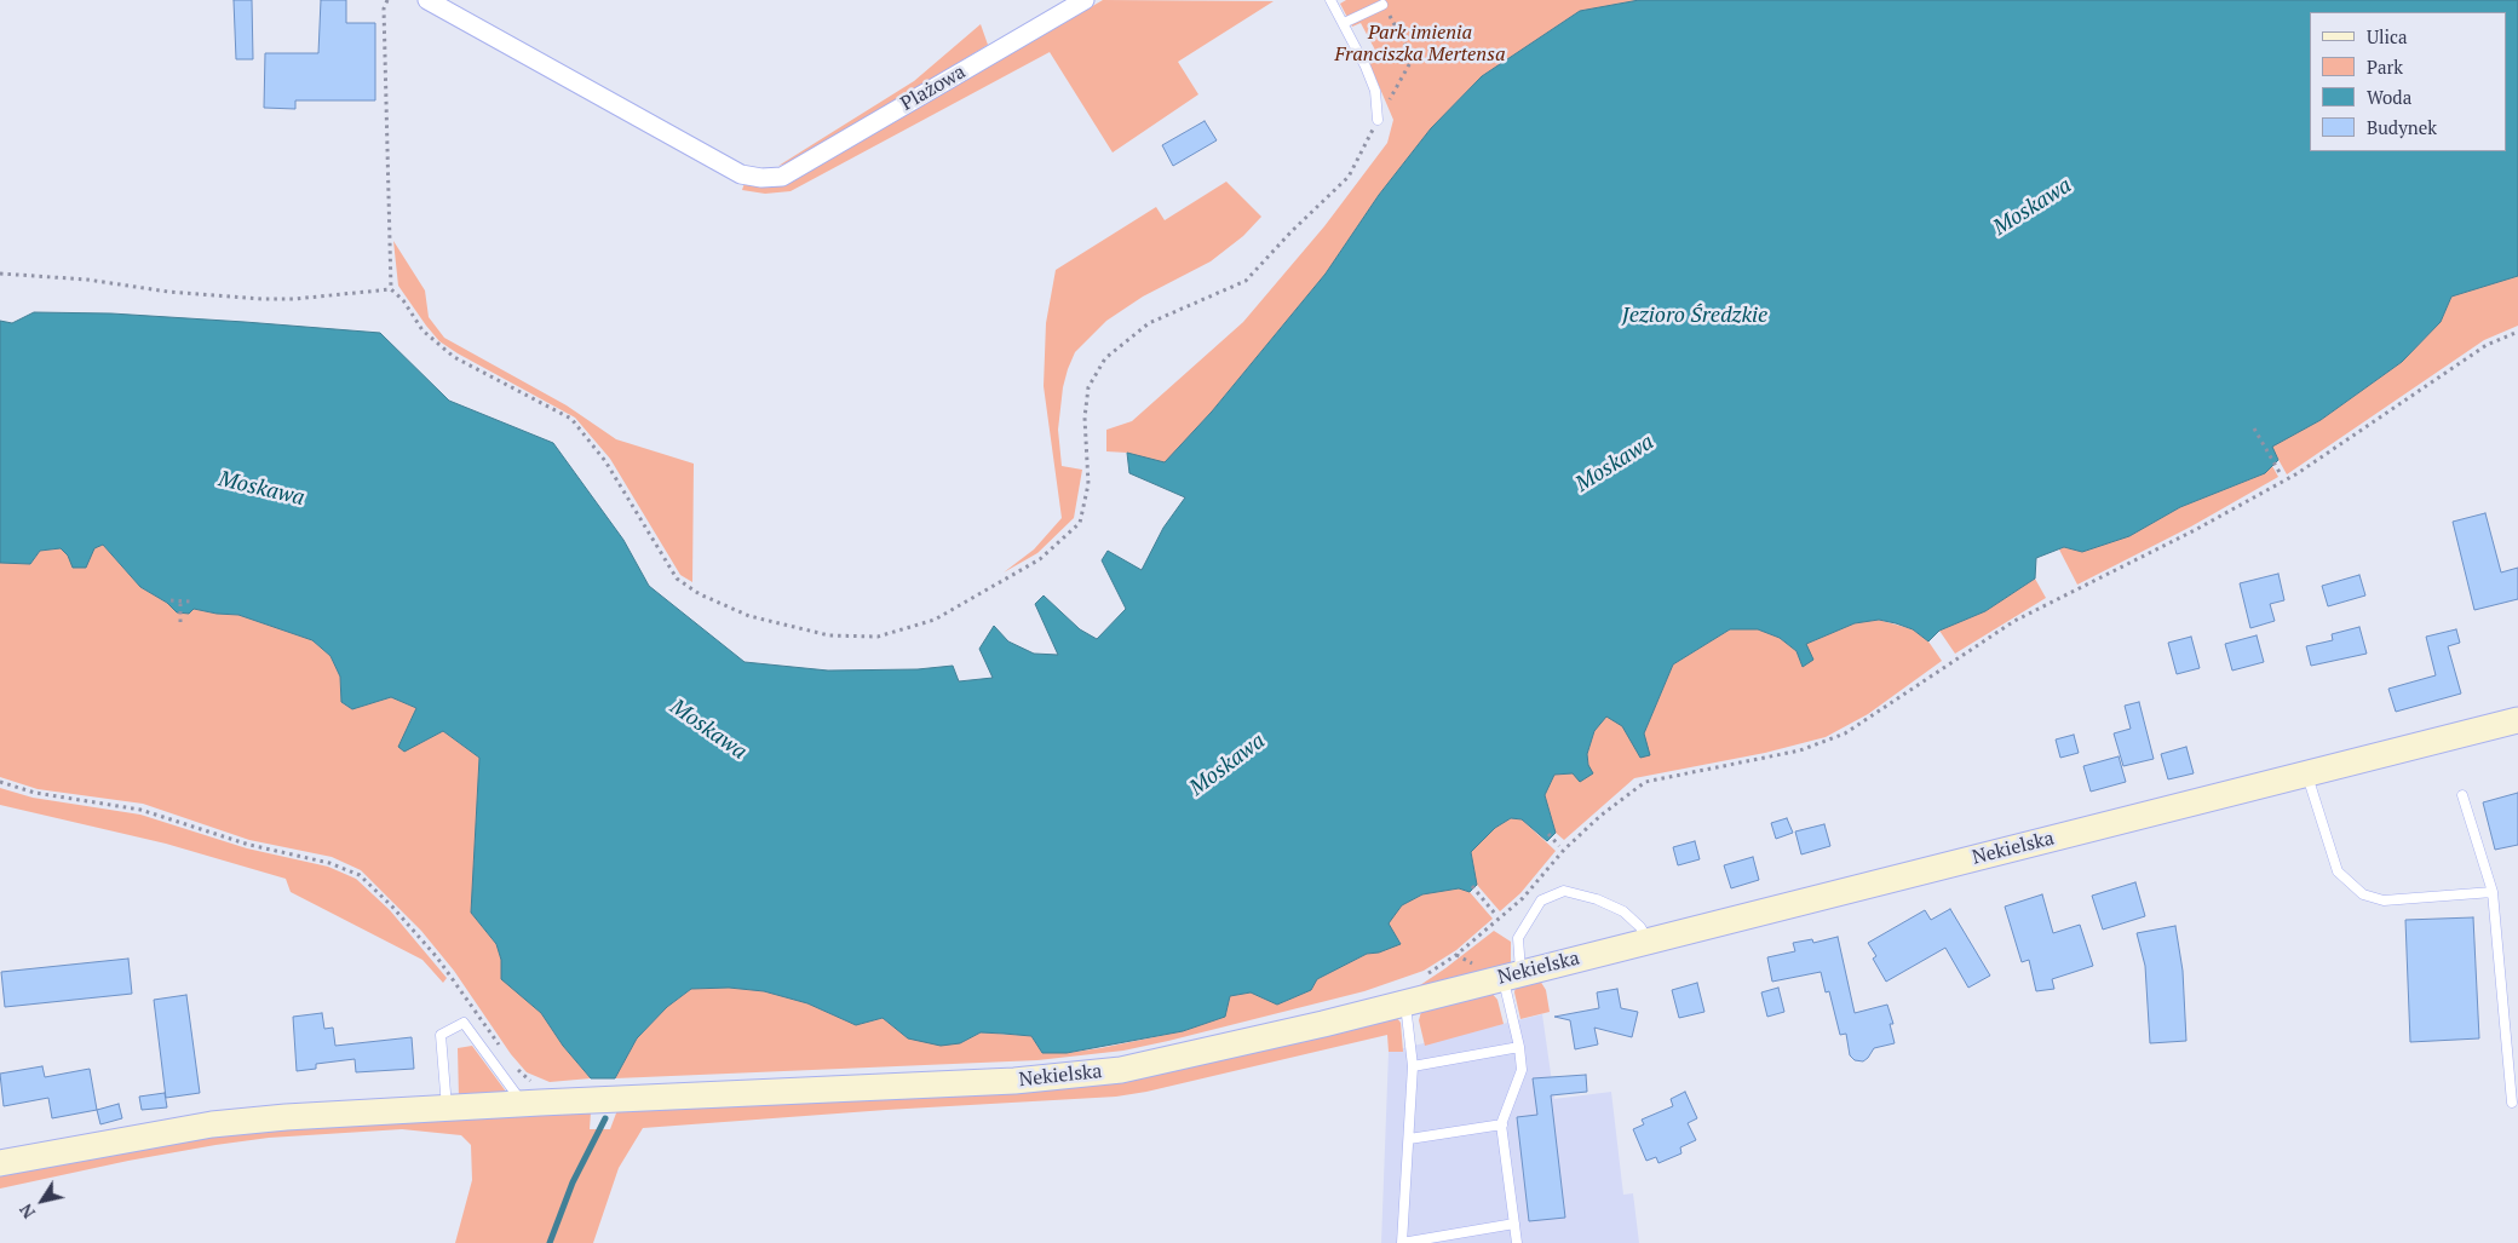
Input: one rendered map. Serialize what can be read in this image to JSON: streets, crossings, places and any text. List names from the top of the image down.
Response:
{
  "streets": {
    "street": ["Plażowa", "Nekielska"]
  },
  "water": ["Moskawa", "Jezioro Średzkie"],
  "parks": ["Park imienia Franciszka Mertensa"],
  "legend": [
    "Ulica",
    "Park",
    "Woda",
    "Budynek"
  ],
  "north": "bottom left"
}
